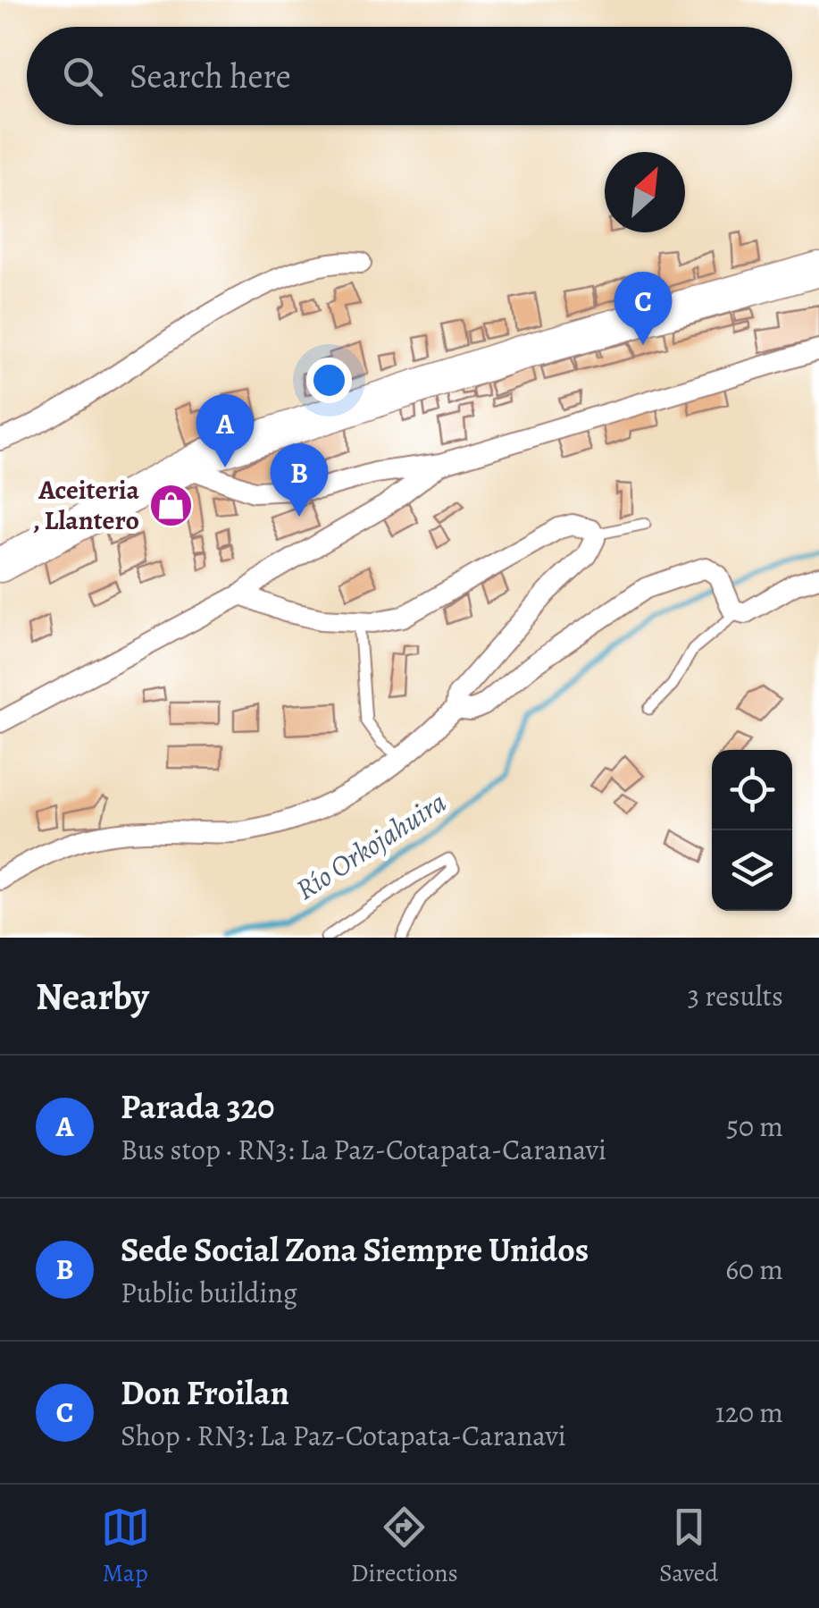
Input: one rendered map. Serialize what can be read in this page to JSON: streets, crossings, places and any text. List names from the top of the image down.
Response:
{
  "water": ["Río Orkojahuira"],
  "places": {
    "shop": ["Aceiteria , Llantero"]
  },
  "north": "top right",
  "page": {
    "search": "Search here",
    "pins": ["C", "A", "B"],
    "heading": ["Nearby", "3 results"],
    "list": [
      {
        "mark": "A",
        "name": "Parada 320",
        "note": "Bus stop · RN3: La Paz-Cotapata-Caranavi",
        "value": "50 m"
      },
      {
        "mark": "B",
        "name": "Sede Social Zona Siempre Unidos",
        "note": "Public building",
        "value": "60 m"
      },
      {
        "mark": "C",
        "name": "Don Froilan",
        "note": "Shop · RN3: La Paz-Cotapata-Caranavi",
        "value": "120 m"
      }
    ],
    "nav": ["Map", "Directions", "Saved"]
  }
}
